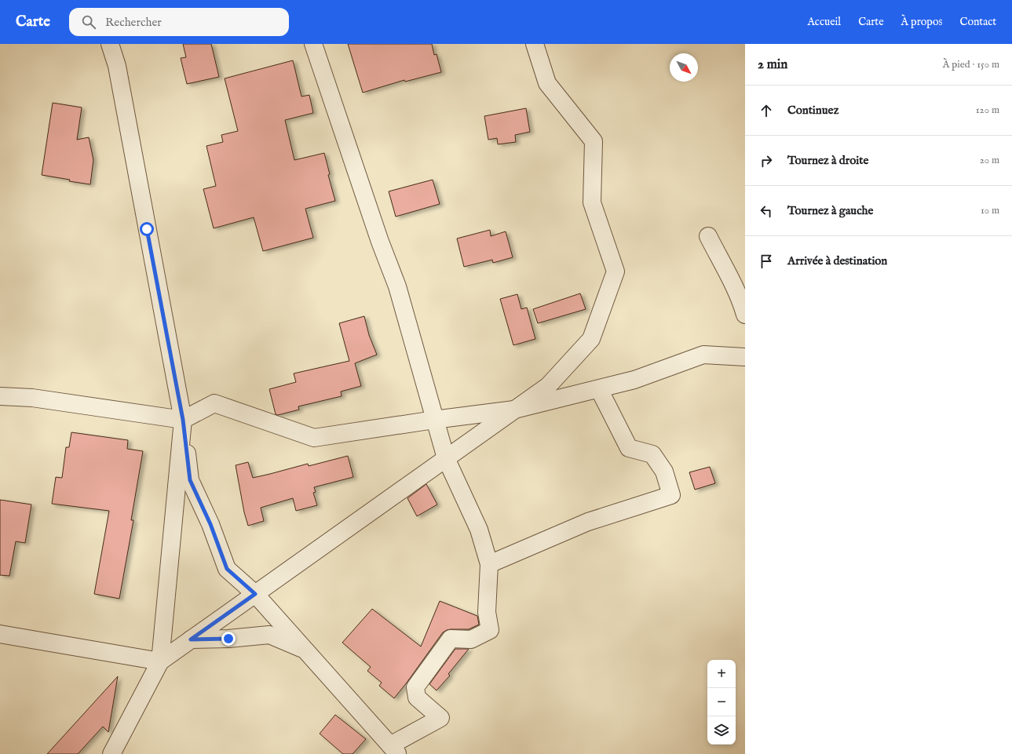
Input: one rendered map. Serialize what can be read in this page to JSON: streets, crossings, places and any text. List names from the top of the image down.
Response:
{
  "north": "bottom right",
  "page": {
    "header": "Carte",
    "search": "Rechercher",
    "nav": [
      "Accueil",
      "Carte",
      "À propos",
      "Contact"
    ],
    "heading": ["2 min", "À pied · 150 m"],
    "list": [
      ["Continuez", "120 m"],
      ["Tournez à droite", "20 m"],
      ["Tournez à gauche", "10 m"],
      "Arrivée à destination"
    ],
    "map_buttons": ["+", "−"]
  }
}
